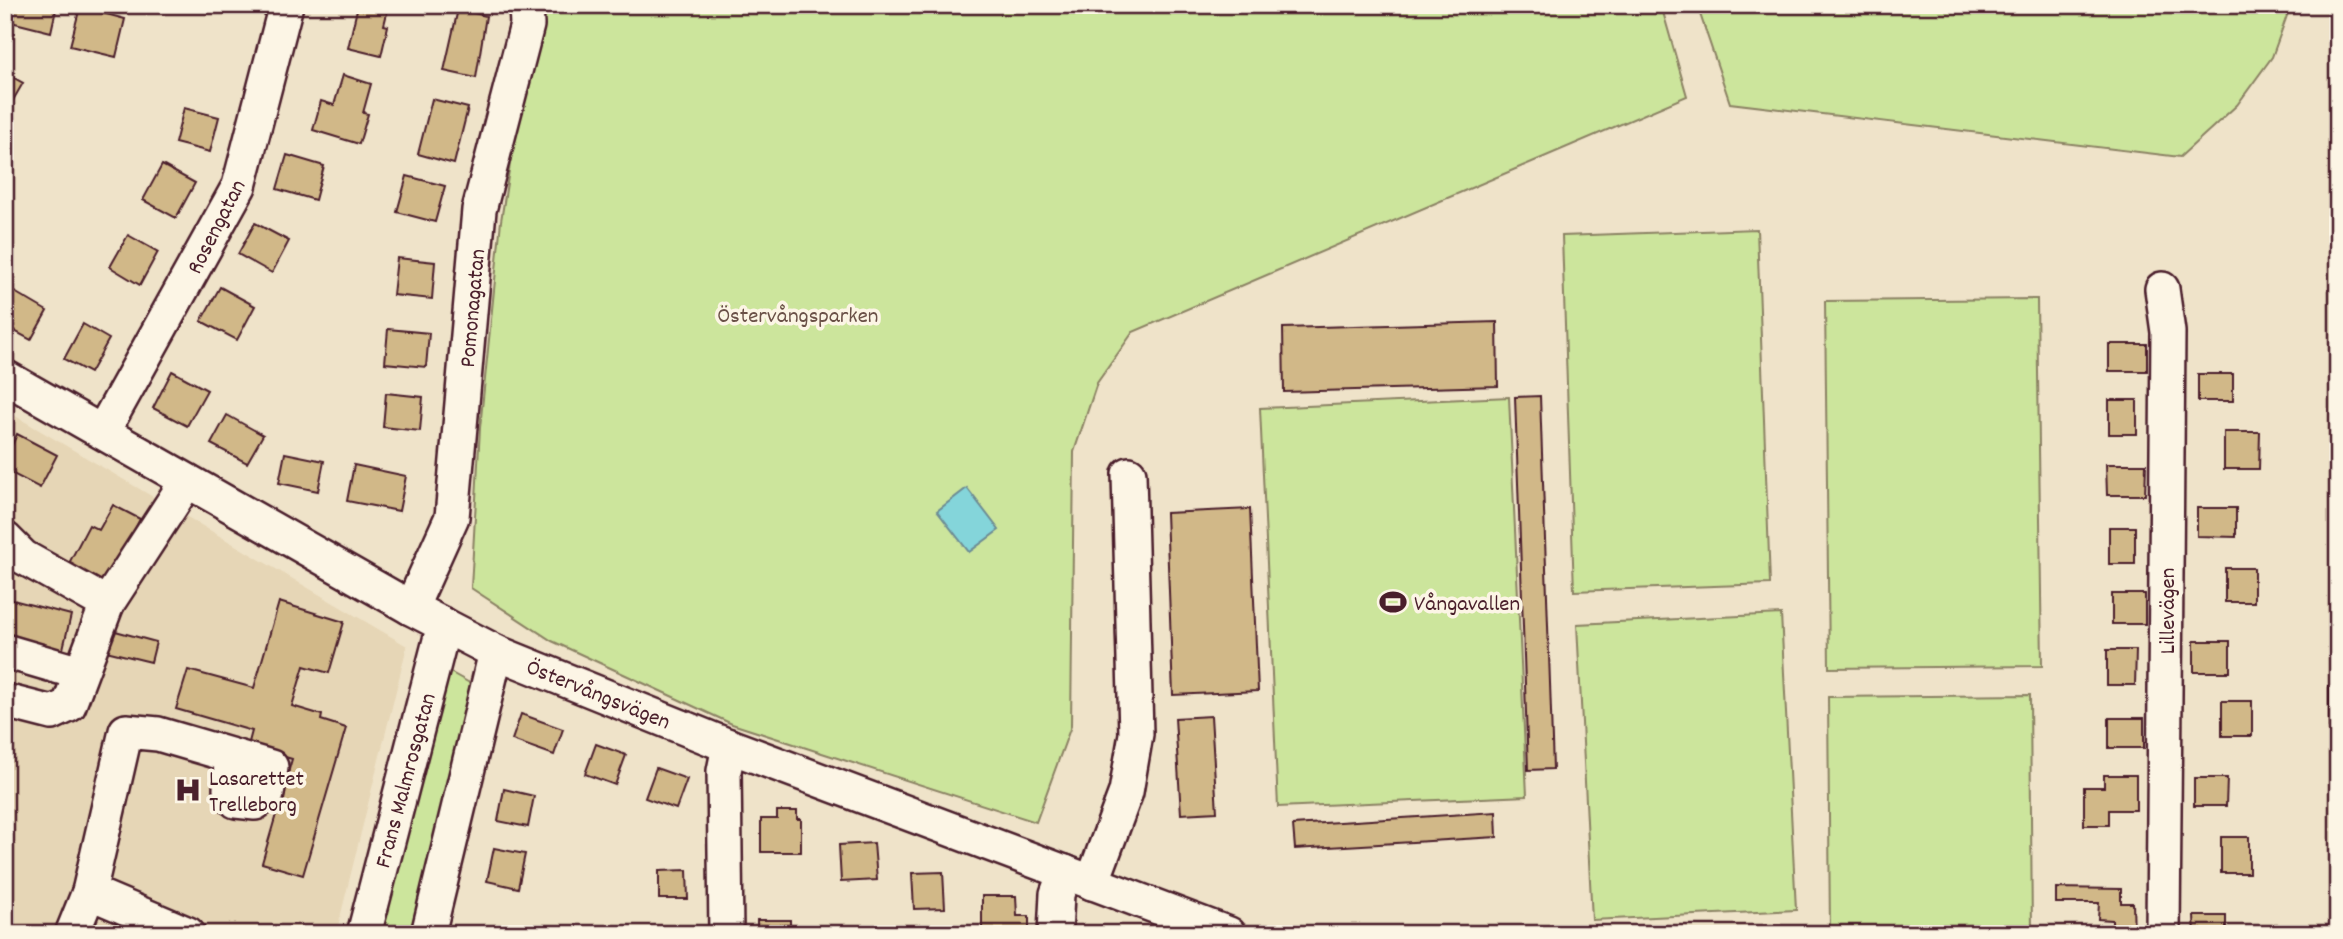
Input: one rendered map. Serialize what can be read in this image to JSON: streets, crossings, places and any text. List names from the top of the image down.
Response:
{
  "streets": {
    "street": [
      "Rosengatan",
      "Pomonagatan",
      "Lillevägen",
      "Östervångsvägen",
      "Frans Malmrosgatan"
    ]
  },
  "crossings": [
    ["Rosengatan", "Östervångsvägen"],
    ["Pomonagatan", "Östervångsvägen"],
    ["Östervångsvägen", "Frans Malmrosgatan"]
  ],
  "parks": ["Östervångsparken"],
  "places": {
    "sports": ["Vångavallen"],
    "hospital": ["Lasarettet Trelleborg"]
  }
}
